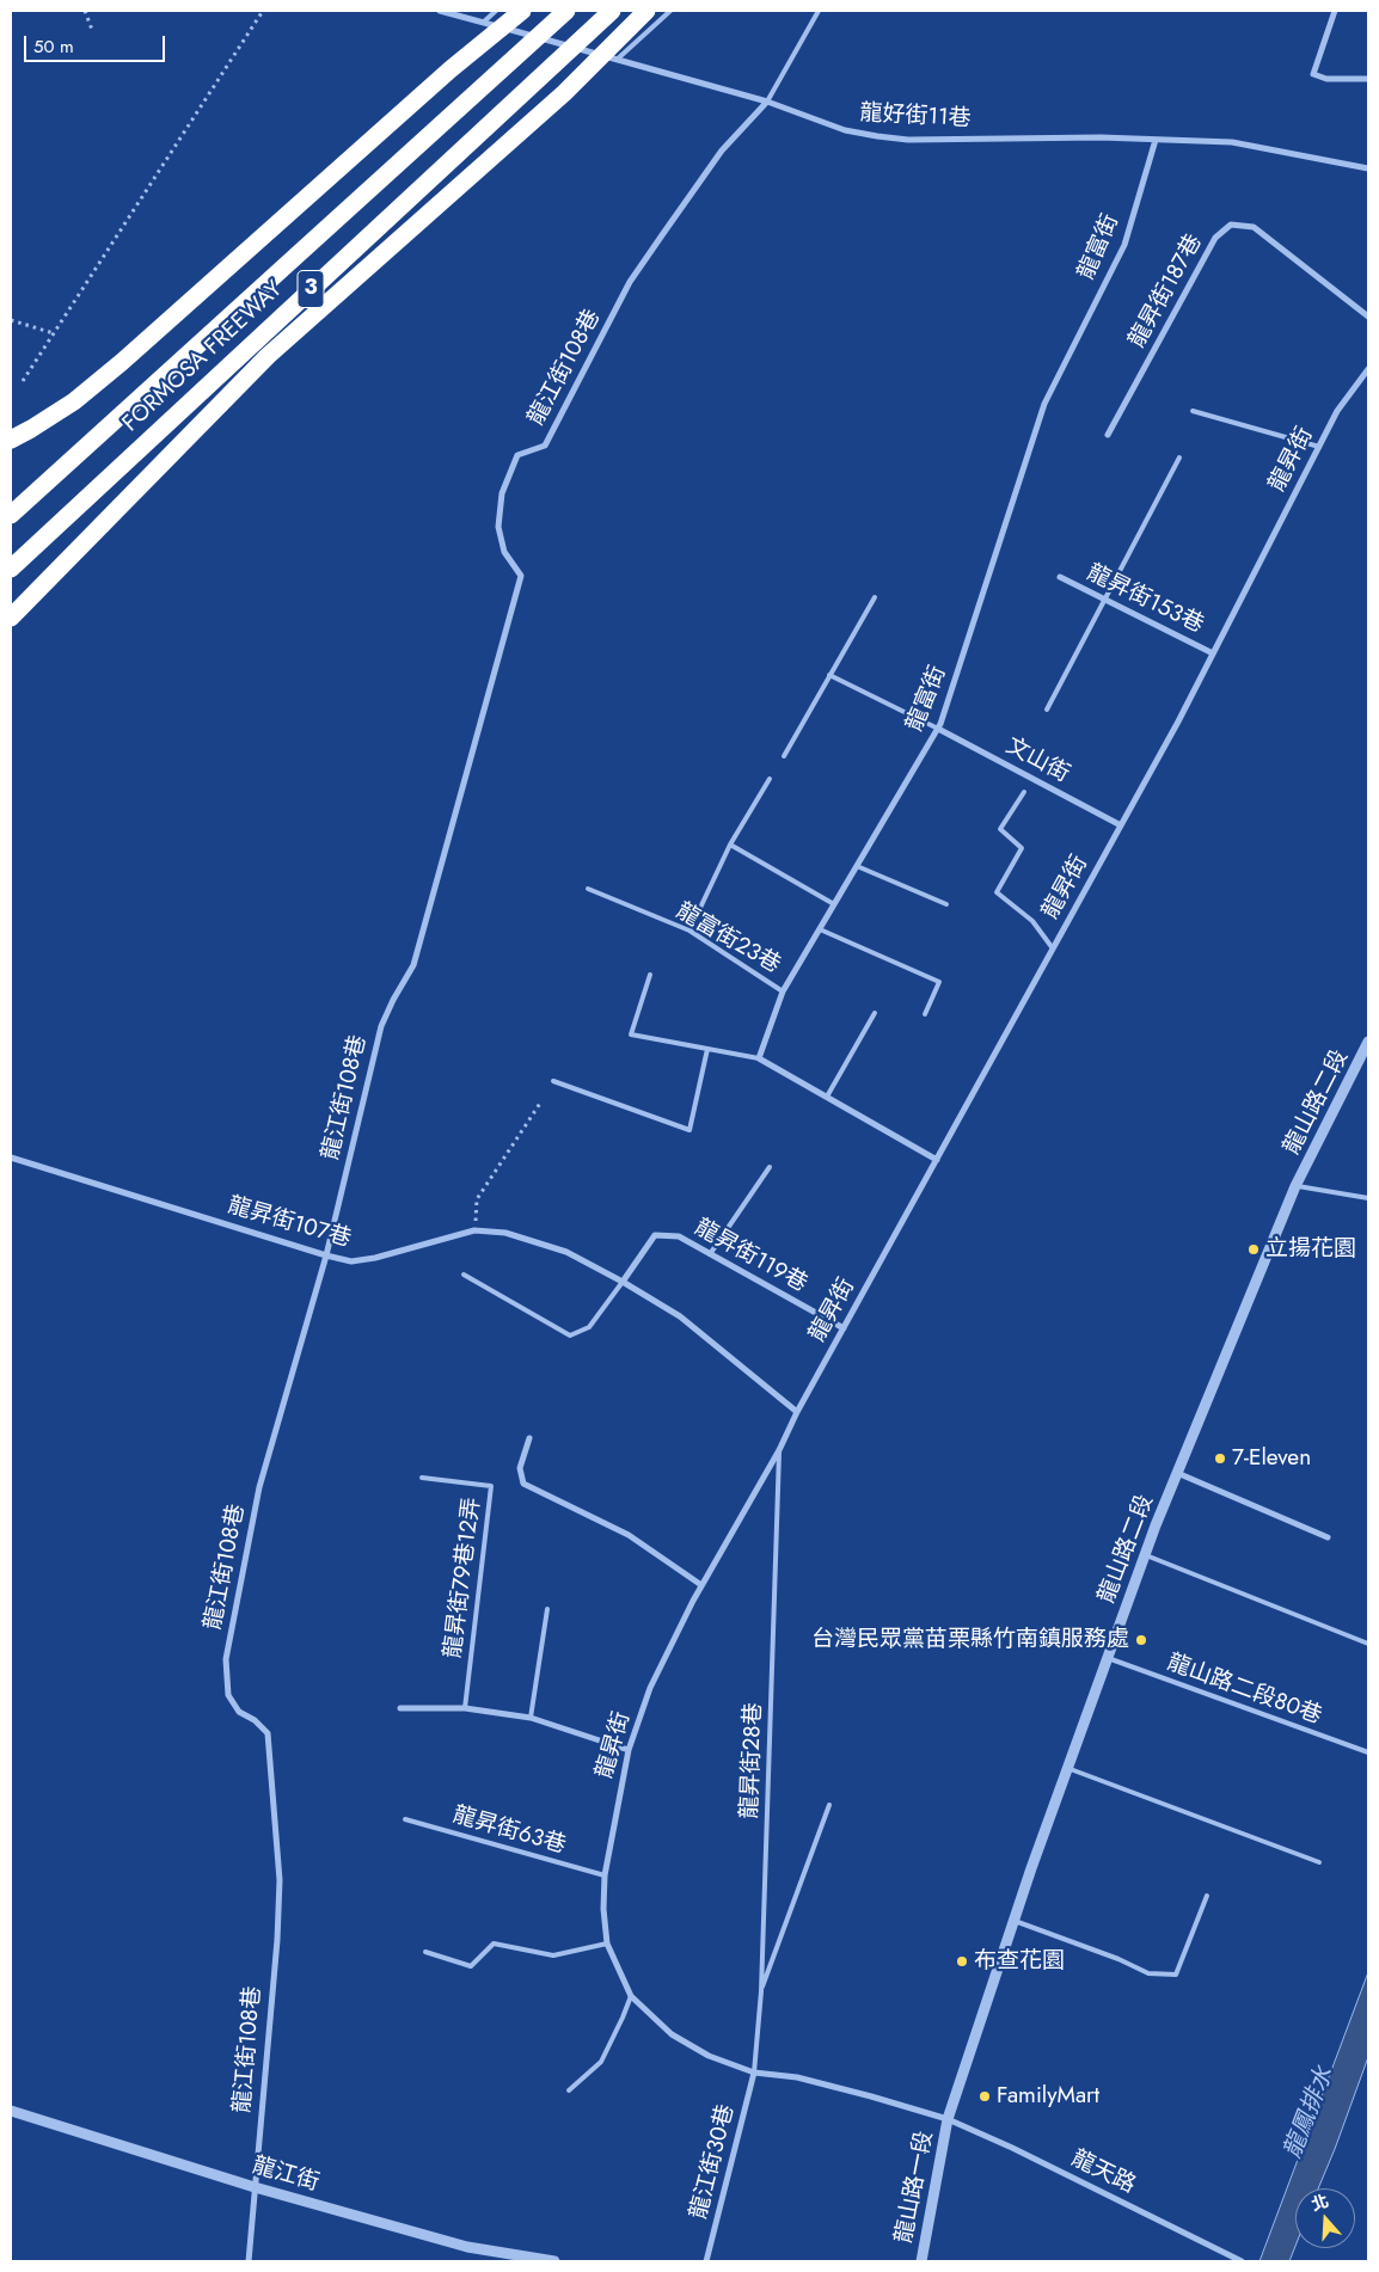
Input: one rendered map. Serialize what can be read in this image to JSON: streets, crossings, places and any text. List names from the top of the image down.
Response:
{
  "streets": {
    "highway": ["3", "FORMOSA FREEWAY"],
    "street": [
      "龍好街11巷",
      "龍富街",
      "龍昇街187巷",
      "龍江街108巷",
      "龍昇街",
      "龍昇街153巷",
      "文山街",
      "龍山路二段",
      "龍昇街107巷",
      "龍昇街119巷",
      "龍江街30巷",
      "龍天路",
      "龍江街",
      "龍山路一段"
    ],
    "lane": [
      "龍富街23巷",
      "龍昇街79巷12弄",
      "龍山路二段80巷",
      "龍昇街28巷",
      "龍昇街63巷"
    ]
  },
  "crossings": [
    ["龍好街11巷", "龍富街"],
    ["龍好街11巷", "龍江街108巷"],
    ["龍富街", "文山街"],
    ["龍富街", "龍富街23巷"],
    ["龍江街108巷", "龍昇街107巷"],
    ["龍江街108巷", "龍江街"],
    ["龍昇街", "龍昇街153巷"],
    ["龍昇街", "文山街"],
    ["龍昇街", "龍山路二段"],
    ["龍昇街", "龍昇街107巷"],
    ["龍昇街", "龍昇街119巷"],
    ["龍昇街", "龍昇街28巷"],
    ["龍昇街", "龍昇街63巷"],
    ["龍昇街", "龍江街30巷"],
    ["龍昇街", "龍天路"],
    ["龍昇街", "龍山路一段"],
    ["龍山路二段", "龍山路二段80巷"],
    ["龍山路二段", "龍天路"],
    ["龍山路二段", "龍山路一段"],
    ["龍昇街107巷", "龍昇街119巷"],
    ["龍昇街28巷", "龍江街30巷"],
    ["龍天路", "龍山路一段"]
  ],
  "water": ["龍鳳排水"],
  "places": [
    "立揚花園",
    "7-Eleven",
    "台灣民眾黨苗栗縣竹南鎮服務處",
    "布查花園",
    "FamilyMart"
  ],
  "scale_bar": "50 m",
  "north": "top"
}
